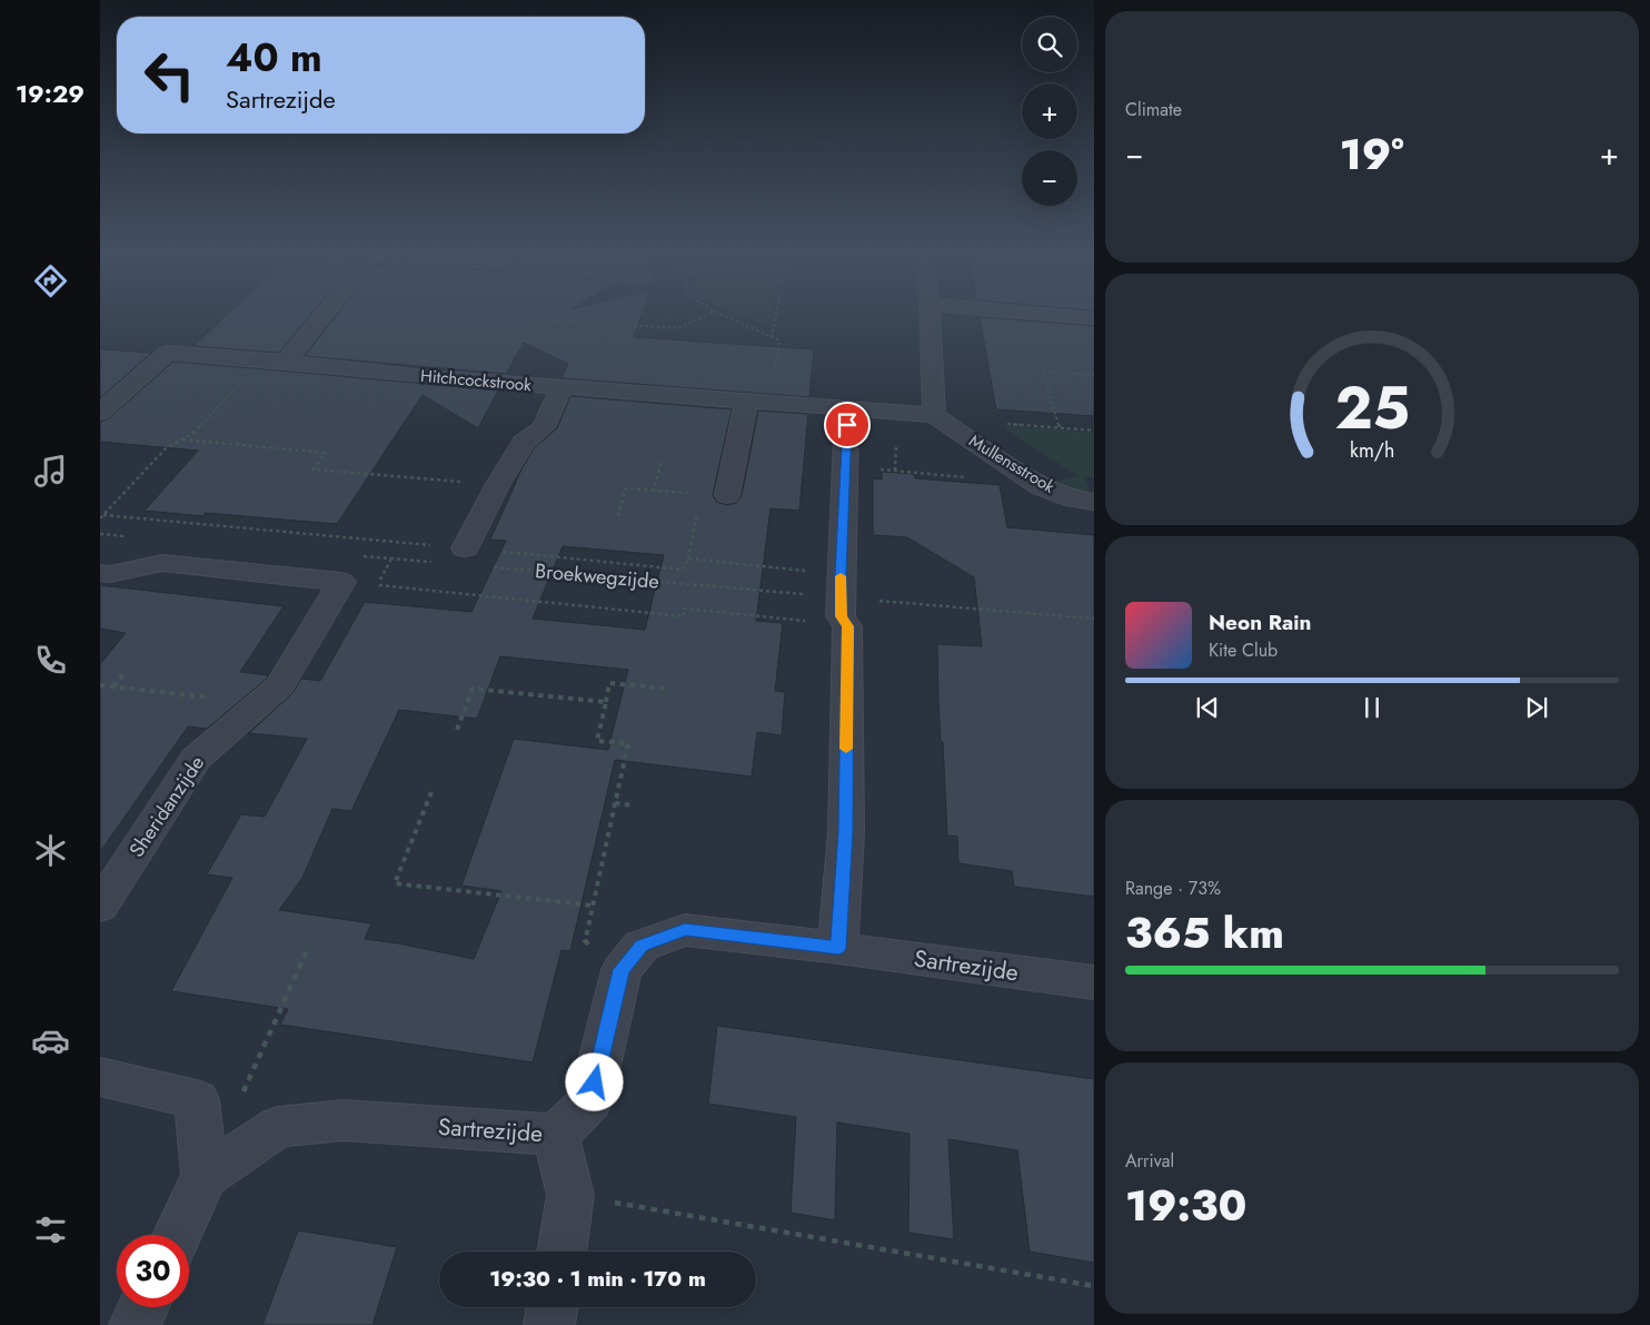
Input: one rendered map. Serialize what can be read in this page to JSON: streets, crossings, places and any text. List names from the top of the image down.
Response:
{
  "streets": {
    "street": [
      "Hitchcockstrook",
      "Mullensstrook",
      "Sheridanzijde",
      "Sartrezijde"
    ],
    "path": ["Broekwegzijde"]
  },
  "crossings": [
    ["Hitchcockstrook", "Mullensstrook"]
  ],
  "page": {
    "tabs": "19:29",
    "tile": [
      "Climate",
      ["Range · 73%", "365 km"],
      ["Arrival", "19:30"]
    ],
    "map_buttons": ["+", "−"],
    "turn": ["40 m", "Sartrezijde"],
    "heat": ["−", "19°", "+"],
    "song": ["Neon Rain", "Kite Club"],
    "limit": "30",
    "trip": "19:30 · 1 min · 170 m",
    "gauge": ["25", "km/h"]
  }
}
